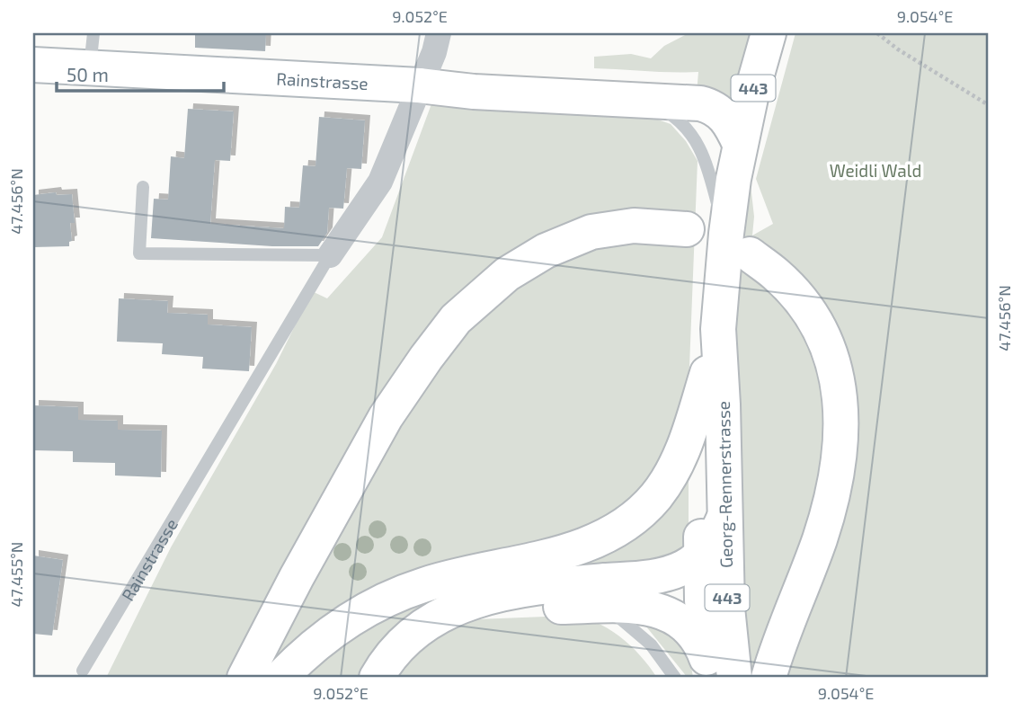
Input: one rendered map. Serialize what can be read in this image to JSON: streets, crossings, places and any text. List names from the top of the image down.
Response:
{
  "streets": {
    "main road": ["Rainstrasse", "443", "Georg-Rennerstrasse"]
  },
  "parks": ["Weidli Wald"],
  "scale_bar": "50 m",
  "coordinates": [
    "9.052°E",
    "9.054°E",
    "47.456°N",
    "47.455°N"
  ]
}
